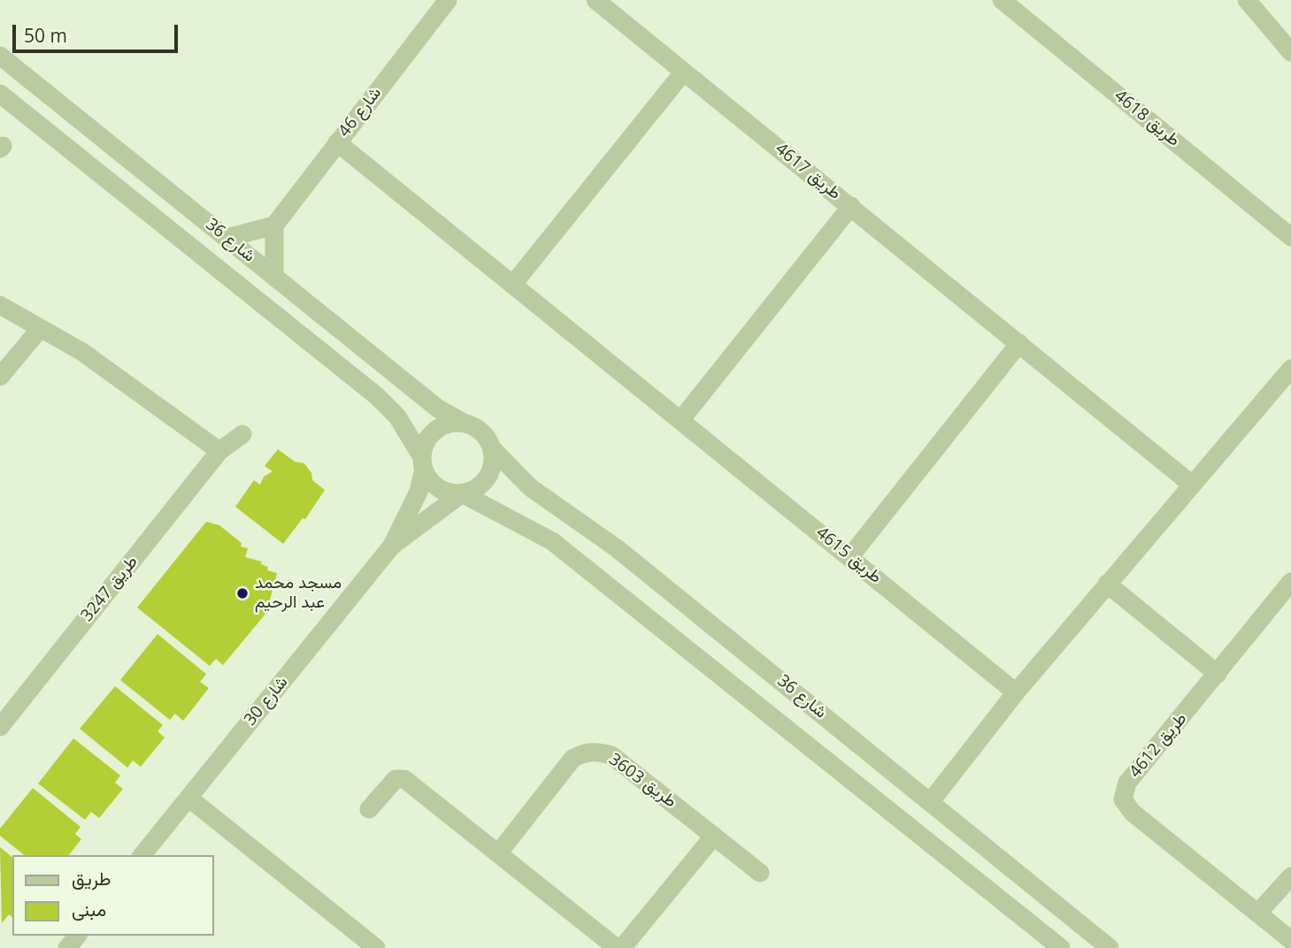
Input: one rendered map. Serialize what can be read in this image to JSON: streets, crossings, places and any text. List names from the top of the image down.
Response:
{
  "streets": {
    "street": [
      "شارع 46",
      "طريق 4618",
      "طريق 4617",
      "شارع 36",
      "طريق 4615",
      "طريق 3247",
      "شارع 30",
      "طريق 4612",
      "طريق 3603"
    ]
  },
  "crossings": [
    ["شارع 46", "طريق 4615"],
    ["شارع 36", "شارع 30"]
  ],
  "places": ["مسجد محمد عبد الرحيم"],
  "legend": ["طريق", "مبنى"],
  "scale_bar": "50 m"
}
